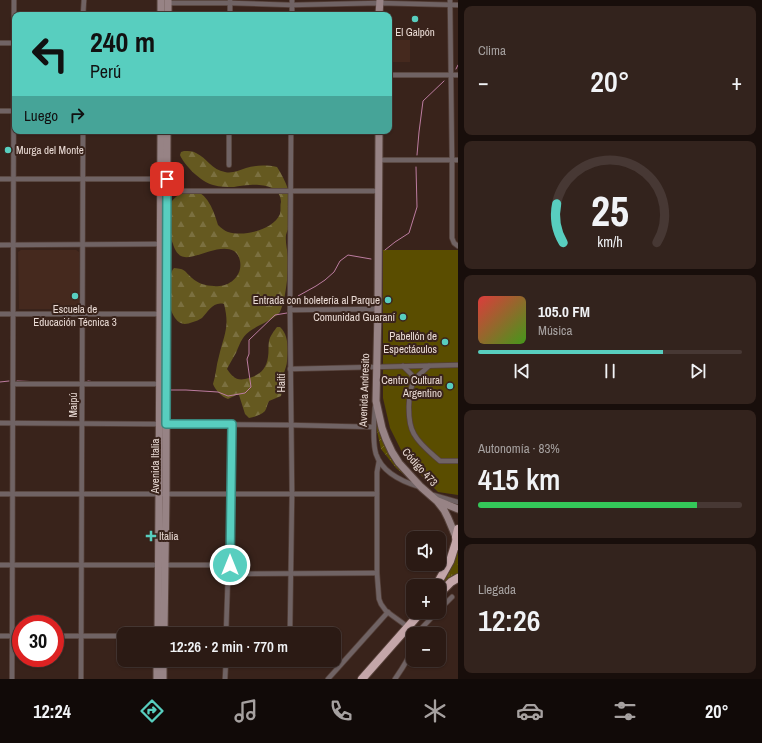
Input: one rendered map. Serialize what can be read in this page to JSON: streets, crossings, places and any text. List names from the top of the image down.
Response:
{
  "streets": {
    "main road": ["Avenida Andresito", "Avenida Italia", "Código 473"],
    "street": ["Haití", "Maipú"]
  },
  "crossings": [
    ["Avenida Andresito", "Código 473"]
  ],
  "places": {
    "other": [
      "El Galpón",
      "Murga del Monte",
      "Escuela de Educación Técnica 3",
      "Entrada con boletería al Parque",
      "Comunidad Guaraní",
      "Pabellón de Espectáculos",
      "Centro Cultural Argentino"
    ],
    "health": ["Italia"]
  },
  "page": {
    "tile": [
      "Clima",
      ["Autonomía · 83%", "415 km"],
      ["Llegada", "12:26"]
    ],
    "turn": ["240 m", "Perú"],
    "heat": ["−", "20°", "+"],
    "then": "Luego",
    "song": ["105.0 FM", "Música"],
    "map_buttons": ["+", "−"],
    "limit": "30",
    "trip": "12:26 · 2 min · 770 m",
    "tabs": ["12:24", "20°"],
    "gauge": ["25", "km/h"]
  }
}
